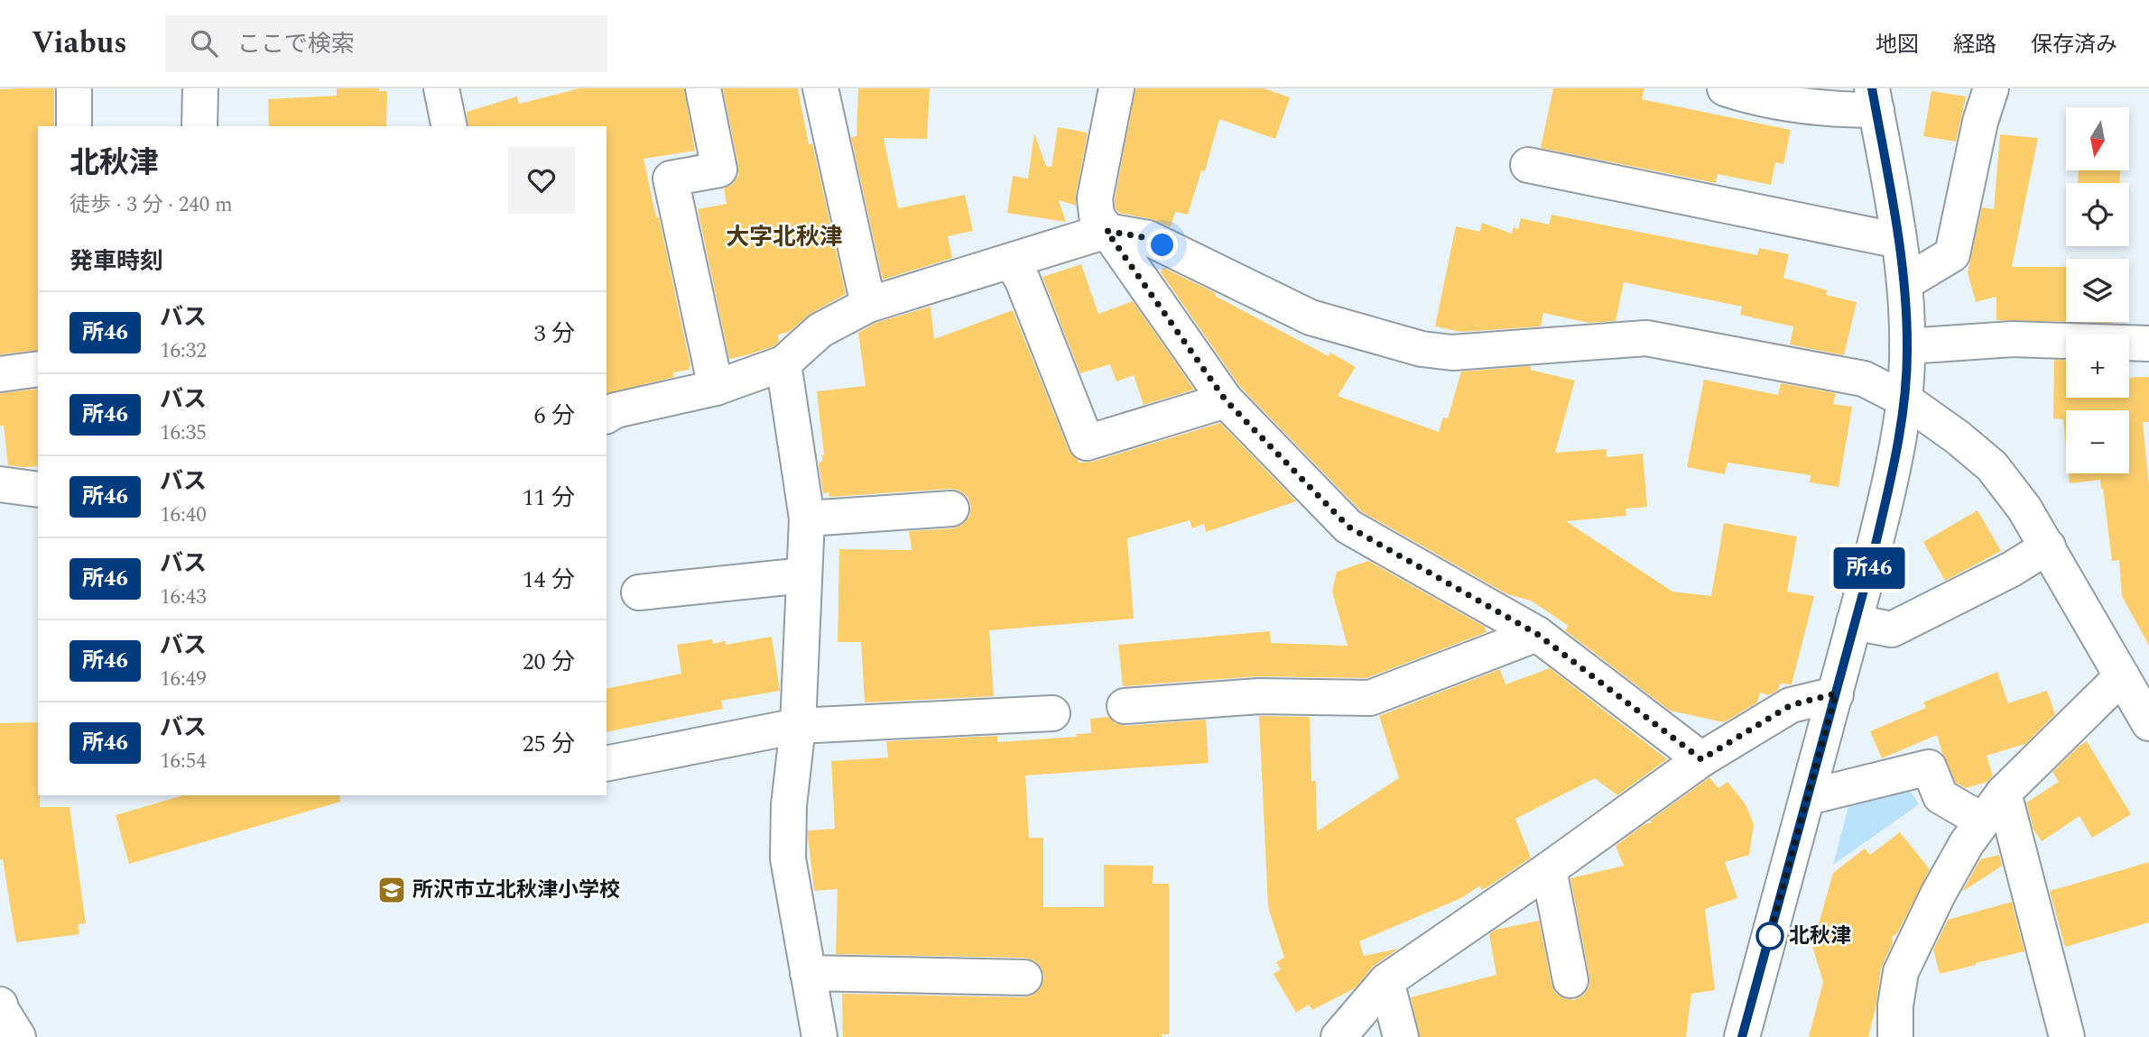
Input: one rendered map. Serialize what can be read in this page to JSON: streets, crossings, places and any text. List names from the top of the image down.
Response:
{
  "districts": ["大字北秋津"],
  "places": {
    "school or university": ["所沢市立北秋津小学校"],
    "other": ["北秋津"]
  },
  "lines": ["bus line 所46"],
  "north": "bottom",
  "page": {
    "header": "Viabus",
    "search": "ここで検索",
    "nav": ["地図", "経路", "保存済み"],
    "on_map": "所46",
    "map_buttons": ["+", "−"],
    "heading": [
      ["北秋津", "徒歩 · 3 分 · 240 m"],
      "発車時刻"
    ],
    "list": [
      {
        "mark": "所46",
        "name": "バス",
        "note": "16:32",
        "value": "3 分"
      },
      {
        "mark": "所46",
        "name": "バス",
        "note": "16:35",
        "value": "6 分"
      },
      {
        "mark": "所46",
        "name": "バス",
        "note": "16:40",
        "value": "11 分"
      },
      {
        "mark": "所46",
        "name": "バス",
        "note": "16:43",
        "value": "14 分"
      },
      {
        "mark": "所46",
        "name": "バス",
        "note": "16:49",
        "value": "20 分"
      },
      {
        "mark": "所46",
        "name": "バス",
        "note": "16:54",
        "value": "25 分"
      }
    ]
  }
}
